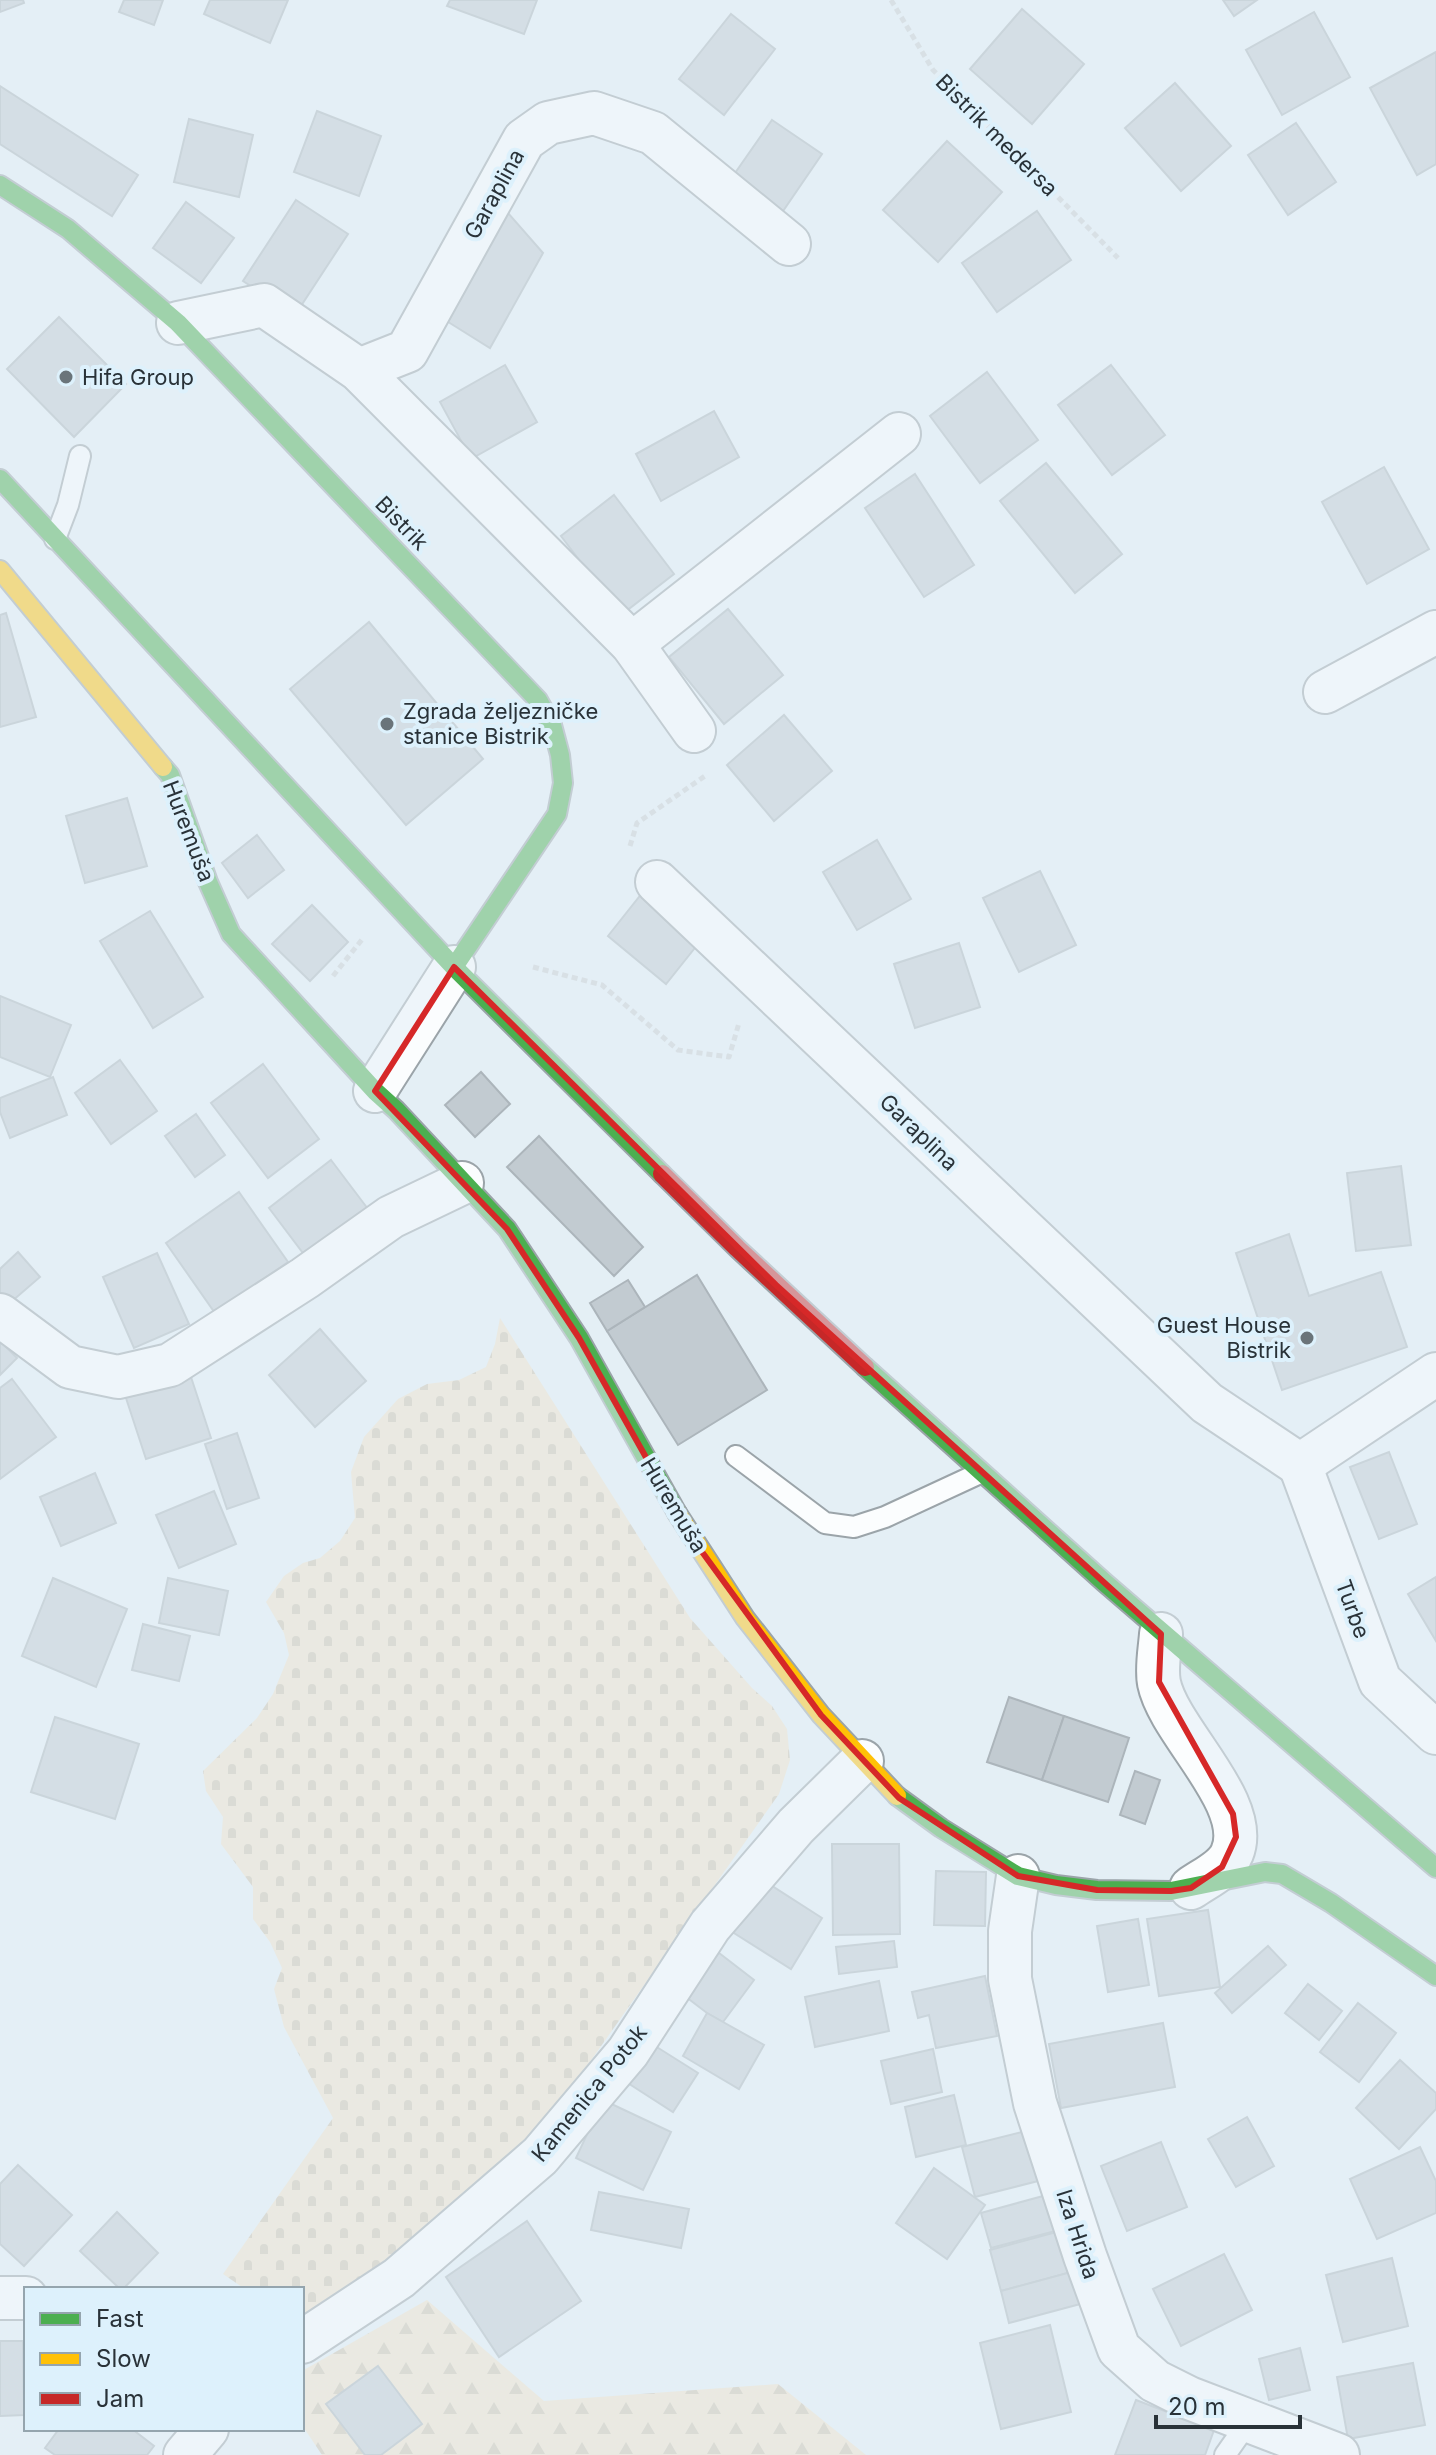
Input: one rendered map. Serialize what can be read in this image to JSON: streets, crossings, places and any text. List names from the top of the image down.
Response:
{
  "streets": {
    "main road": ["Bistrik", "Huremuša"],
    "street": [
      "Garaplina",
      "Turbe",
      "Kamenica Potok",
      "Iza Hrida"
    ],
    "path": ["Bistrik medersa"]
  },
  "crossings": [
    ["Garaplina", "Turbe"],
    ["Huremuša", "Kamenica Potok"],
    ["Huremuša", "Iza Hrida"]
  ],
  "places": ["Hifa Group", "Zgrada željezničke stanice Bistrik", "Guest House Bistrik"],
  "legend": ["Fast", "Slow", "Jam"],
  "scale_bar": "20 m"
}
